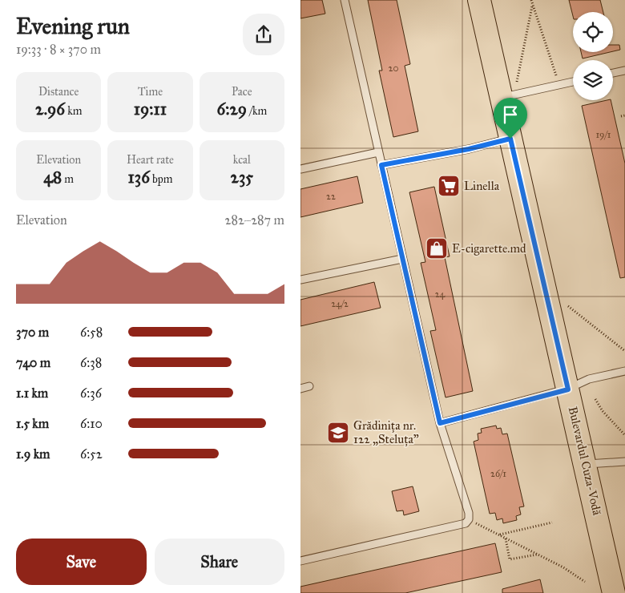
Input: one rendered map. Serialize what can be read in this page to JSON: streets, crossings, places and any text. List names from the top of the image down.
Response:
{
  "streets": {
    "main road": ["Bulevardul Cuza-Vodă"]
  },
  "places": {
    "supermarket": ["Linella"],
    "shop": ["E-cigarette.md"],
    "school or university": ["Grădinița nr. 122 „Steluța”"]
  },
  "house_numbers": [
    "20",
    "19/1",
    "22",
    "24",
    "24/2",
    "26/1"
  ],
  "page": {
    "heading": ["Evening run", "19:33 · 8 × 370 m"],
    "stats": [
      ["Distance", "2.96 km"],
      ["Time", "19:11"],
      ["Pace", "6:29 /km"],
      ["Elevation", "48 m"],
      ["Heart rate", "136 bpm"],
      ["kcal", "235"]
    ],
    "chart": ["Elevation", "282–287 m"],
    "list": [
      {
        "name": "370 m",
        "note": "6:58"
      },
      {
        "name": "740 m",
        "note": "6:38"
      },
      {
        "name": "1.1 km",
        "note": "6:36"
      },
      {
        "name": "1.5 km",
        "note": "6:10"
      },
      {
        "name": "1.9 km",
        "note": "6:52"
      }
    ],
    "buttons": ["Save", "Share"]
  }
}
